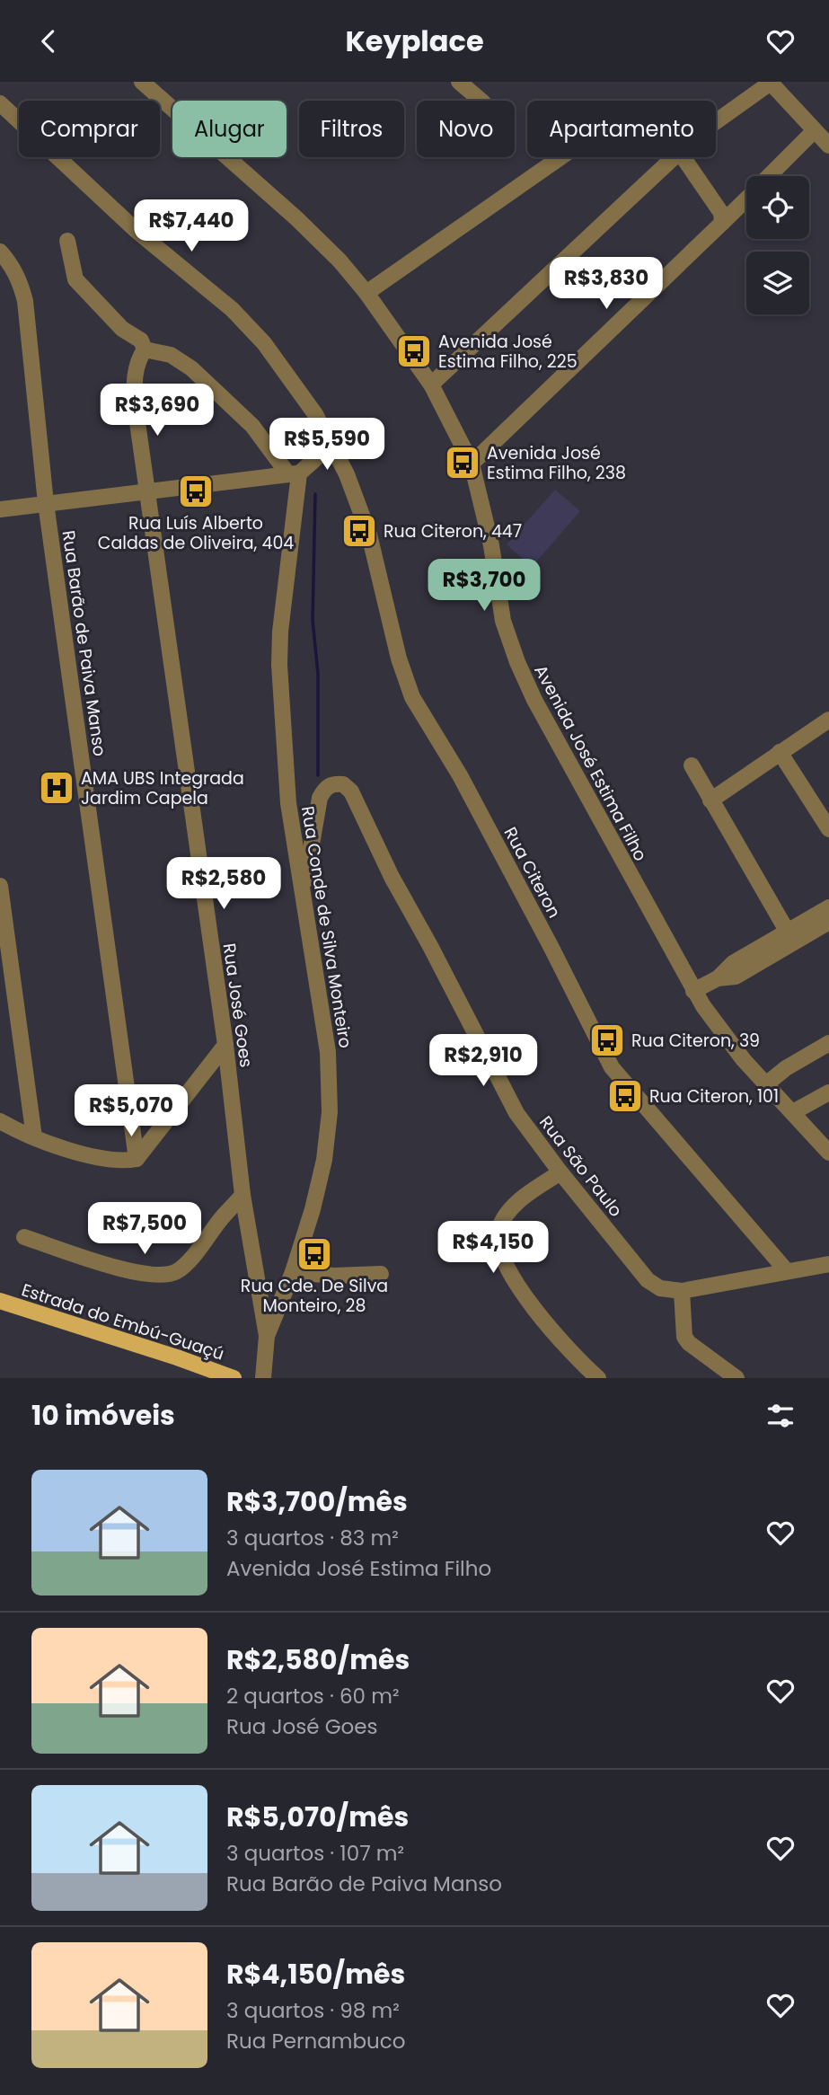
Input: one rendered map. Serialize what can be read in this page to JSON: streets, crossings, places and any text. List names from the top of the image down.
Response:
{
  "streets": {
    "main road": ["Estrada do Embú-Guaçú"],
    "street": [
      "Rua Barão de Paiva Manso",
      "Avenida José Estima Filho",
      "Rua Citeron",
      "Rua Conde de Silva Monteiro",
      "Rua José Goes",
      "Rua São Paulo"
    ]
  },
  "crossings": [
    ["Rua Citeron", "Rua São Paulo"],
    ["Rua Conde de Silva Monteiro", "Rua José Goes"],
    ["Rua Conde de Silva Monteiro", "Rua São Paulo"]
  ],
  "places": {
    "bus stop": [
      "Avenida José Estima Filho, 225",
      "Avenida José Estima Filho, 238",
      "Rua Luís Alberto Caldas de Oliveira, 404",
      "Rua Citeron, 447",
      "Rua Citeron, 39",
      "Rua Citeron, 101",
      "Rua Cde. De Silva Monteiro, 28"
    ],
    "hospital": ["AMA UBS Integrada Jardim Capela"]
  },
  "page": {
    "header": "Keyplace",
    "chip": [
      "Comprar",
      "Alugar",
      "Filtros",
      "Novo",
      "Apartamento"
    ],
    "price": [
      "R$7,440",
      "R$3,830",
      "R$3,690",
      "R$5,590",
      "R$3,700",
      "R$2,580",
      "R$2,910",
      "R$5,070",
      "R$7,500",
      "R$4,150"
    ],
    "heading": "10 imóveis",
    "list": [
      {
        "name": "R$3,700/mês",
        "note": "3 quartos · 83 m² · Avenida José Estima Filho"
      },
      {
        "name": "R$2,580/mês",
        "note": "2 quartos · 60 m² · Rua José Goes"
      },
      {
        "name": "R$5,070/mês",
        "note": "3 quartos · 107 m² · Rua Barão de Paiva Manso"
      },
      {
        "name": "R$4,150/mês",
        "note": "3 quartos · 98 m² · Rua Pernambuco"
      }
    ]
  }
}
